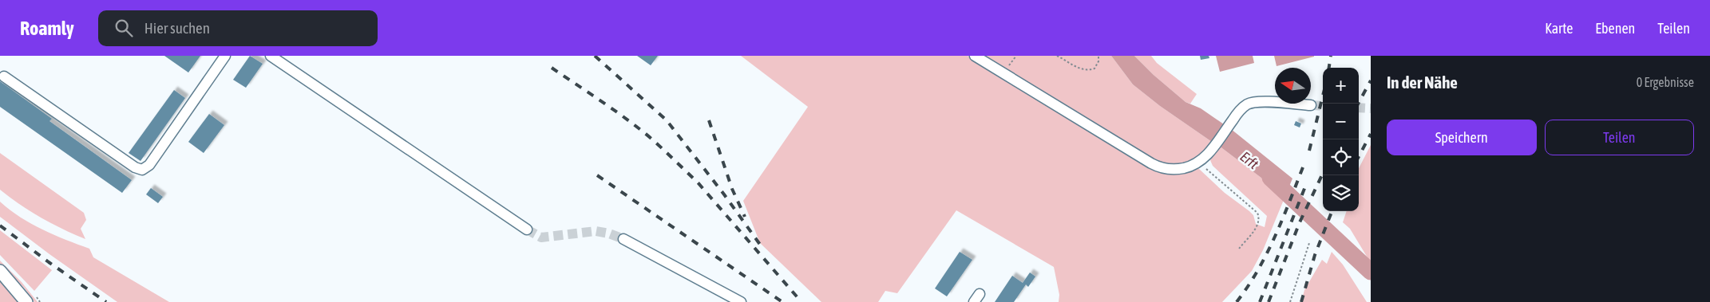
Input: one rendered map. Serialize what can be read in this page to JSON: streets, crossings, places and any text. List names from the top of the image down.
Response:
{
  "water": ["Erft"],
  "north": "left",
  "page": {
    "header": "Roamly",
    "search": "Hier suchen",
    "nav": ["Karte", "Ebenen", "Teilen"],
    "heading": ["In der Nähe", "0 Ergebnisse"],
    "map_buttons": ["+", "−"],
    "buttons": ["Speichern", "Teilen"]
  }
}
